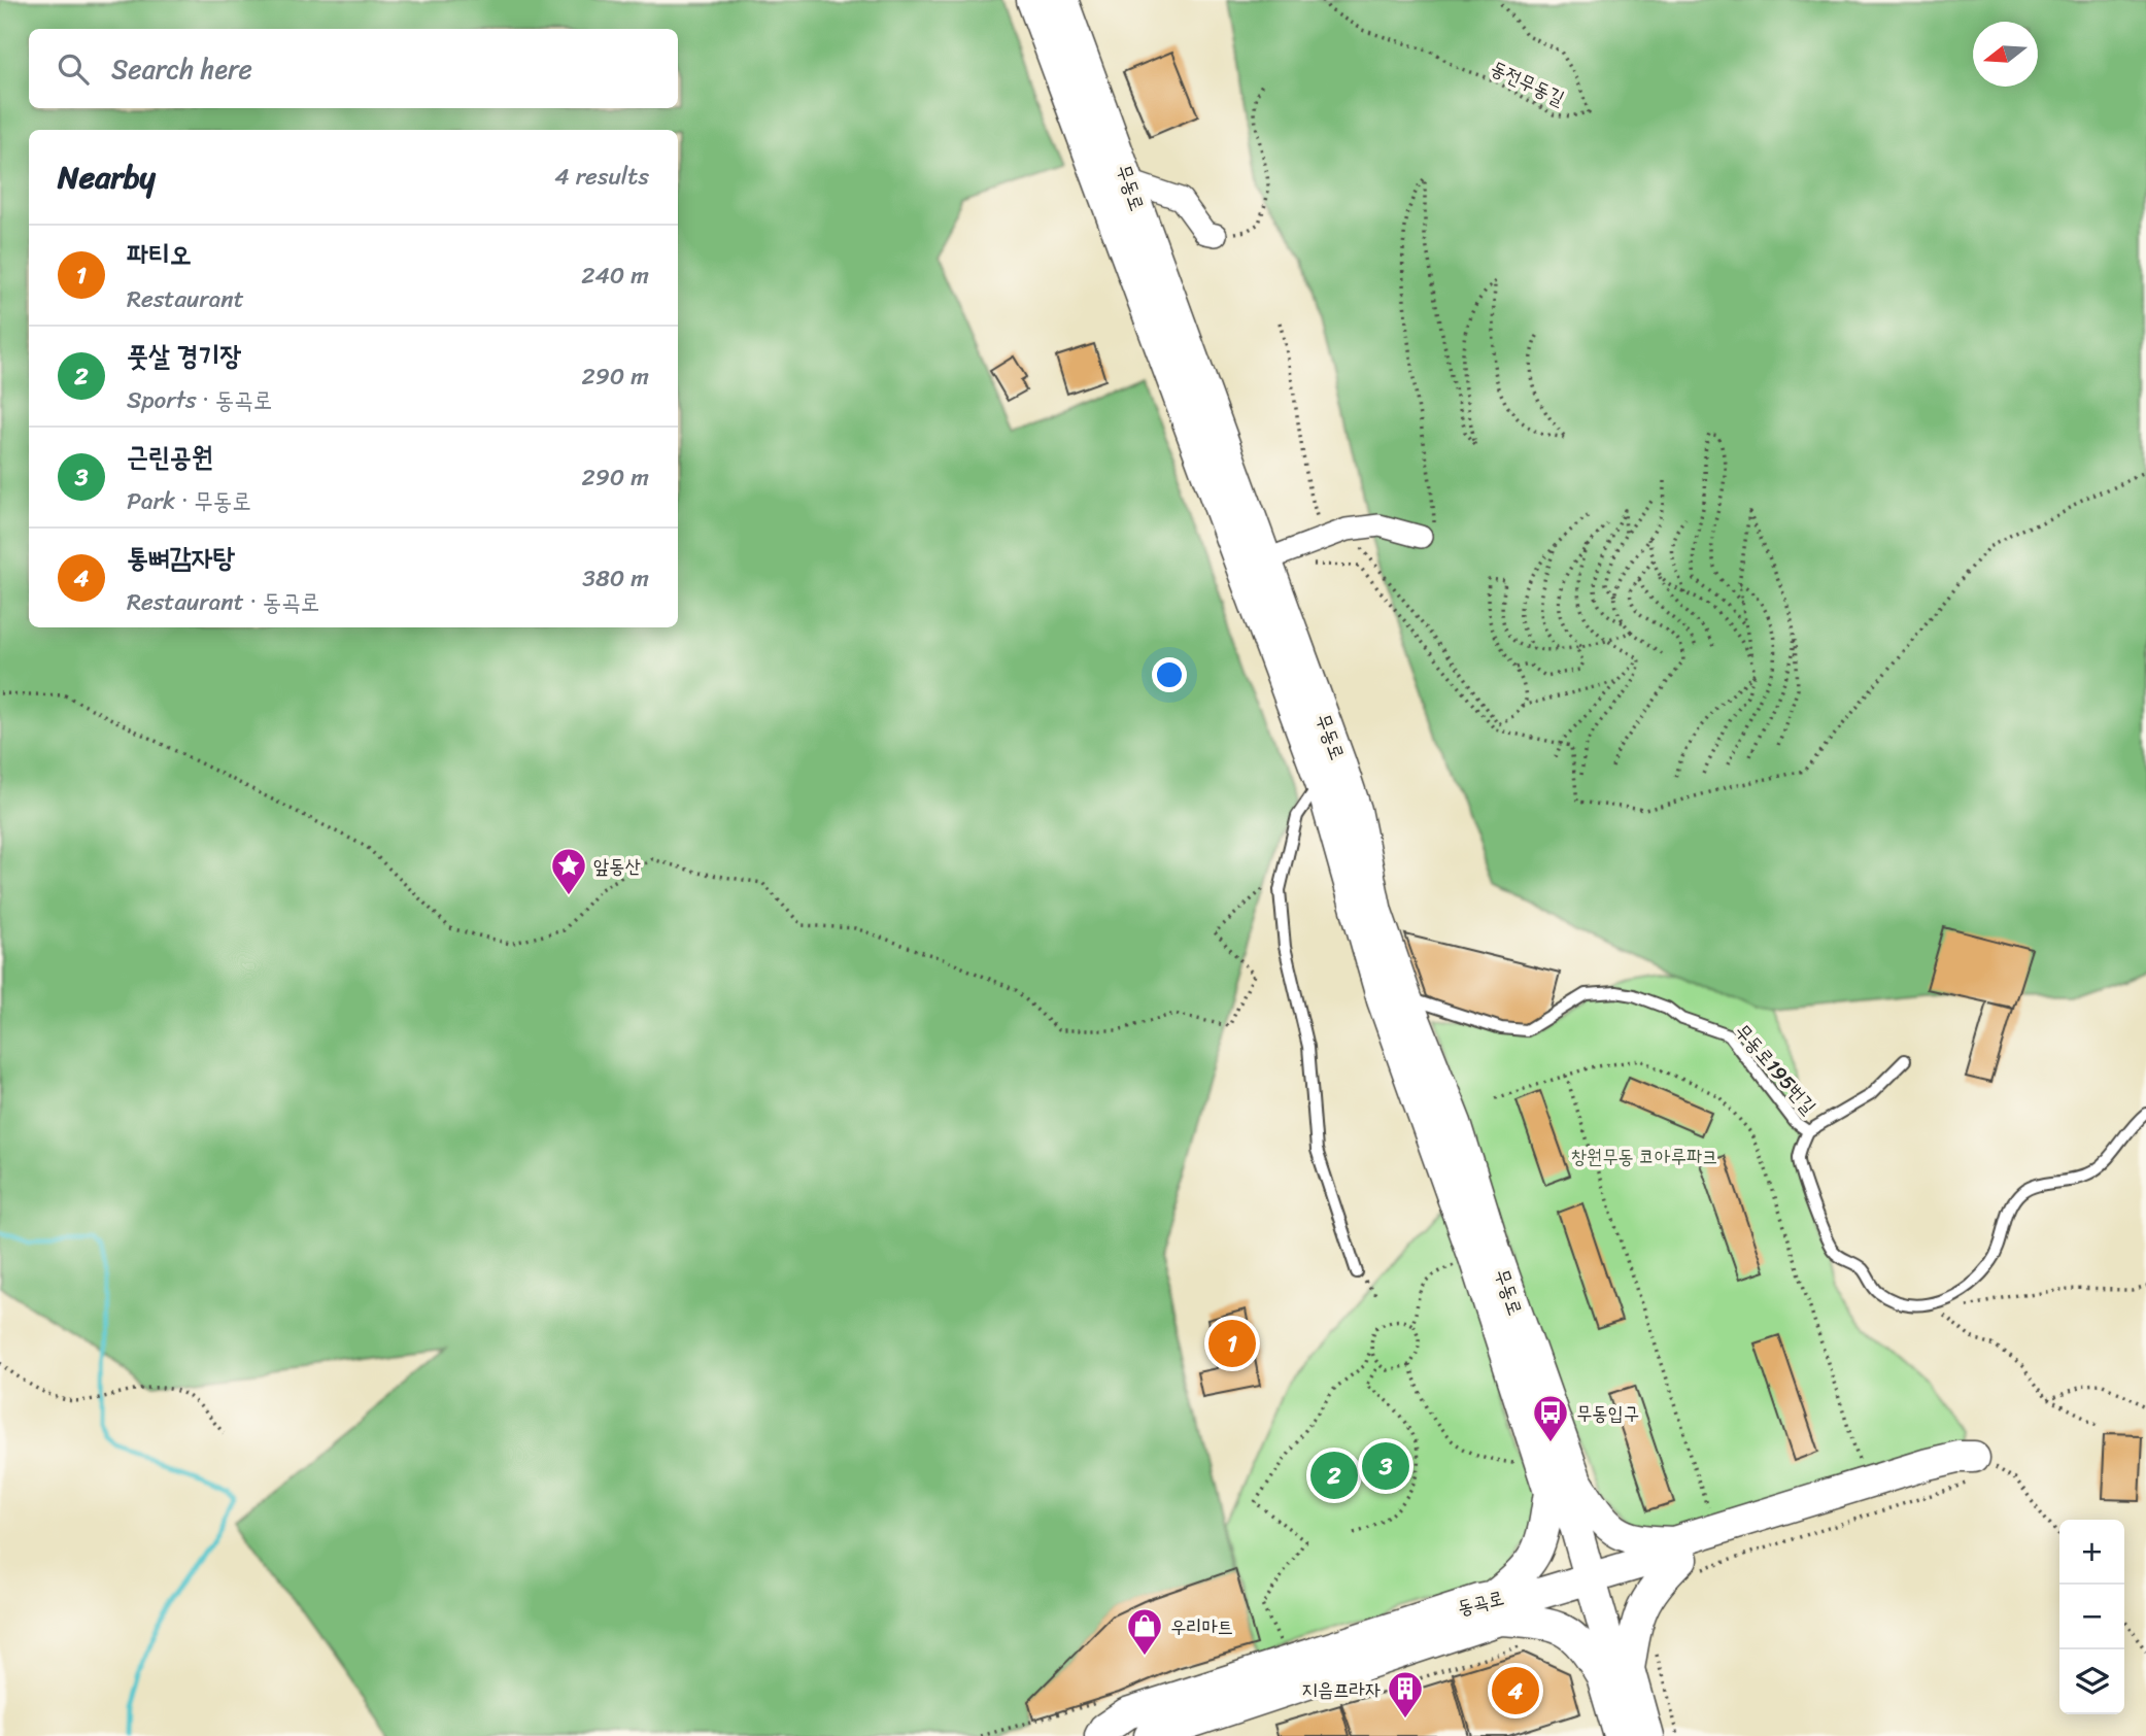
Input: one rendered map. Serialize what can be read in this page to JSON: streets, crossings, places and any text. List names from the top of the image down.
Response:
{
  "streets": {
    "main road": ["무동로", "동곡로"],
    "lane": ["무동로195번길"],
    "path": ["동전무동길"]
  },
  "crossings": [
    ["무동로", "무동로195번길"],
    ["무동로", "동곡로"]
  ],
  "parks": ["창원무동 코아루파크"],
  "places": {
    "place": ["앞동산"],
    "bus stop": ["무동입구"],
    "shop": ["우리마트"],
    "building": ["지음프라자"]
  },
  "north": "left",
  "page": {
    "search": "Search here",
    "heading": ["Nearby", "4 results"],
    "list": [
      {
        "mark": "1",
        "name": "파티오",
        "note": "Restaurant",
        "value": "240 m"
      },
      {
        "mark": "2",
        "name": "풋살 경기장",
        "note": "Sports · 동곡로",
        "value": "290 m"
      },
      {
        "mark": "3",
        "name": "근린공원",
        "note": "Park · 무동로",
        "value": "290 m"
      },
      {
        "mark": "4",
        "name": "통뼈감자탕",
        "note": "Restaurant · 동곡로",
        "value": "380 m"
      }
    ],
    "pins": [
      "1",
      "3",
      "2",
      "4"
    ],
    "map_buttons": ["+", "−"]
  }
}
